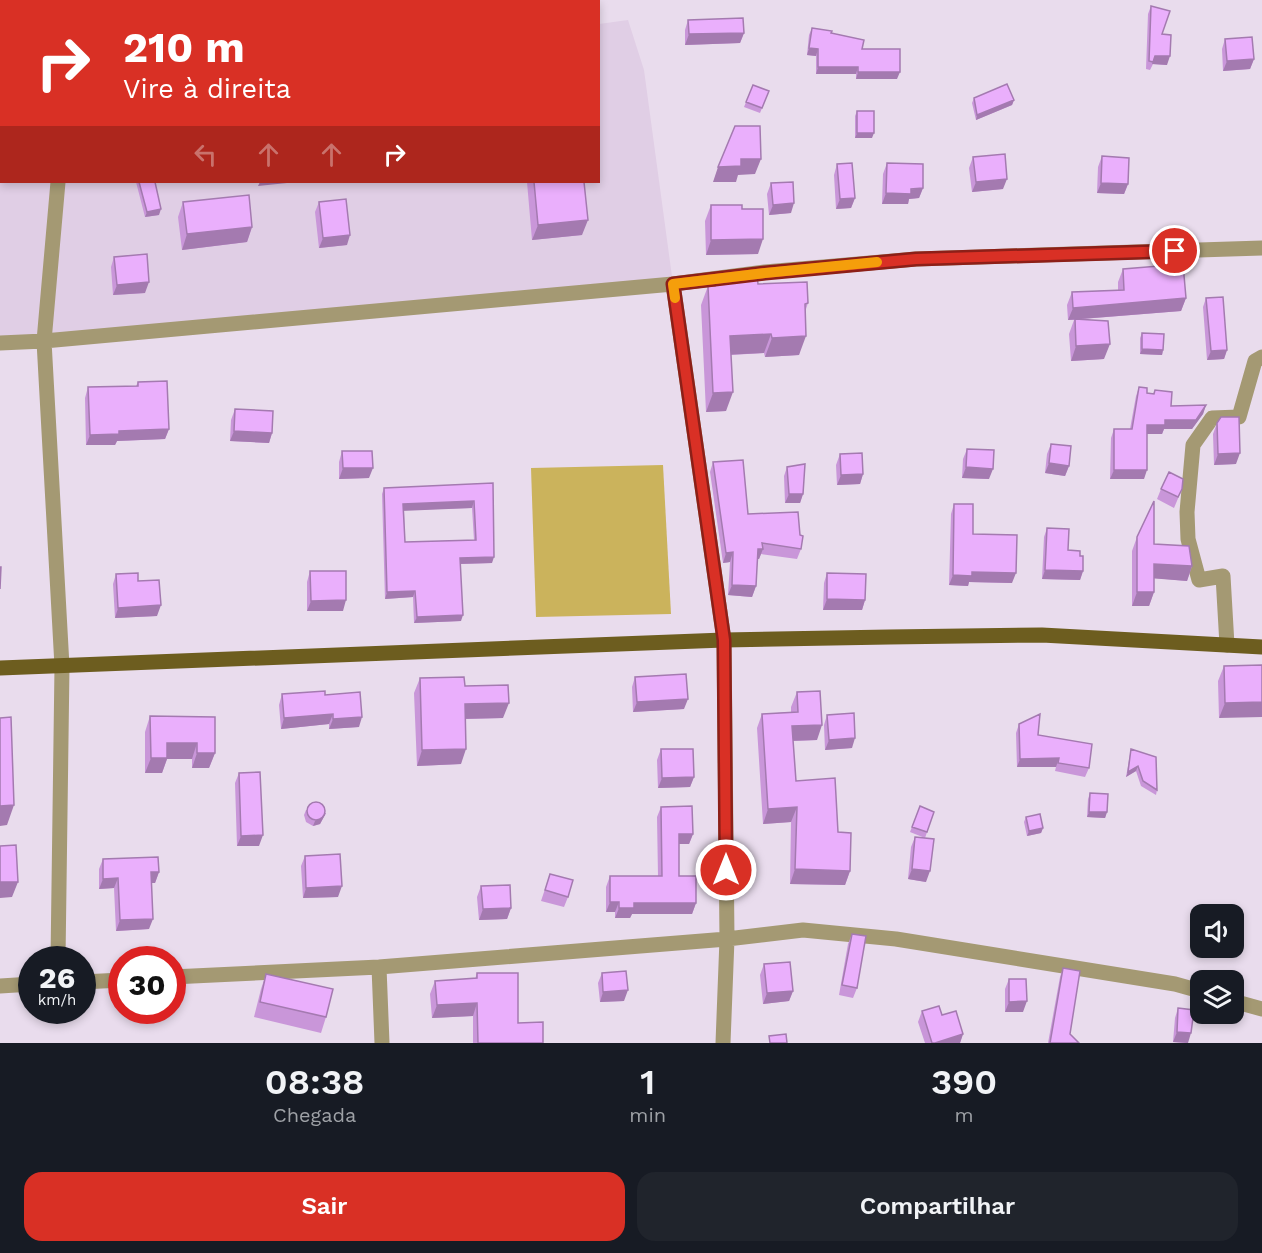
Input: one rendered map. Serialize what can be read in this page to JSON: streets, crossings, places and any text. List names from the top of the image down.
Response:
{
  "page": {
    "turn": ["210 m", "Vire à direita"],
    "speed": "26 km/h",
    "limit": "30",
    "eta": [
      "08:38",
      "Chegada",
      "1",
      "min",
      "390",
      "m"
    ],
    "buttons": ["Sair", "Compartilhar"]
  }
}
